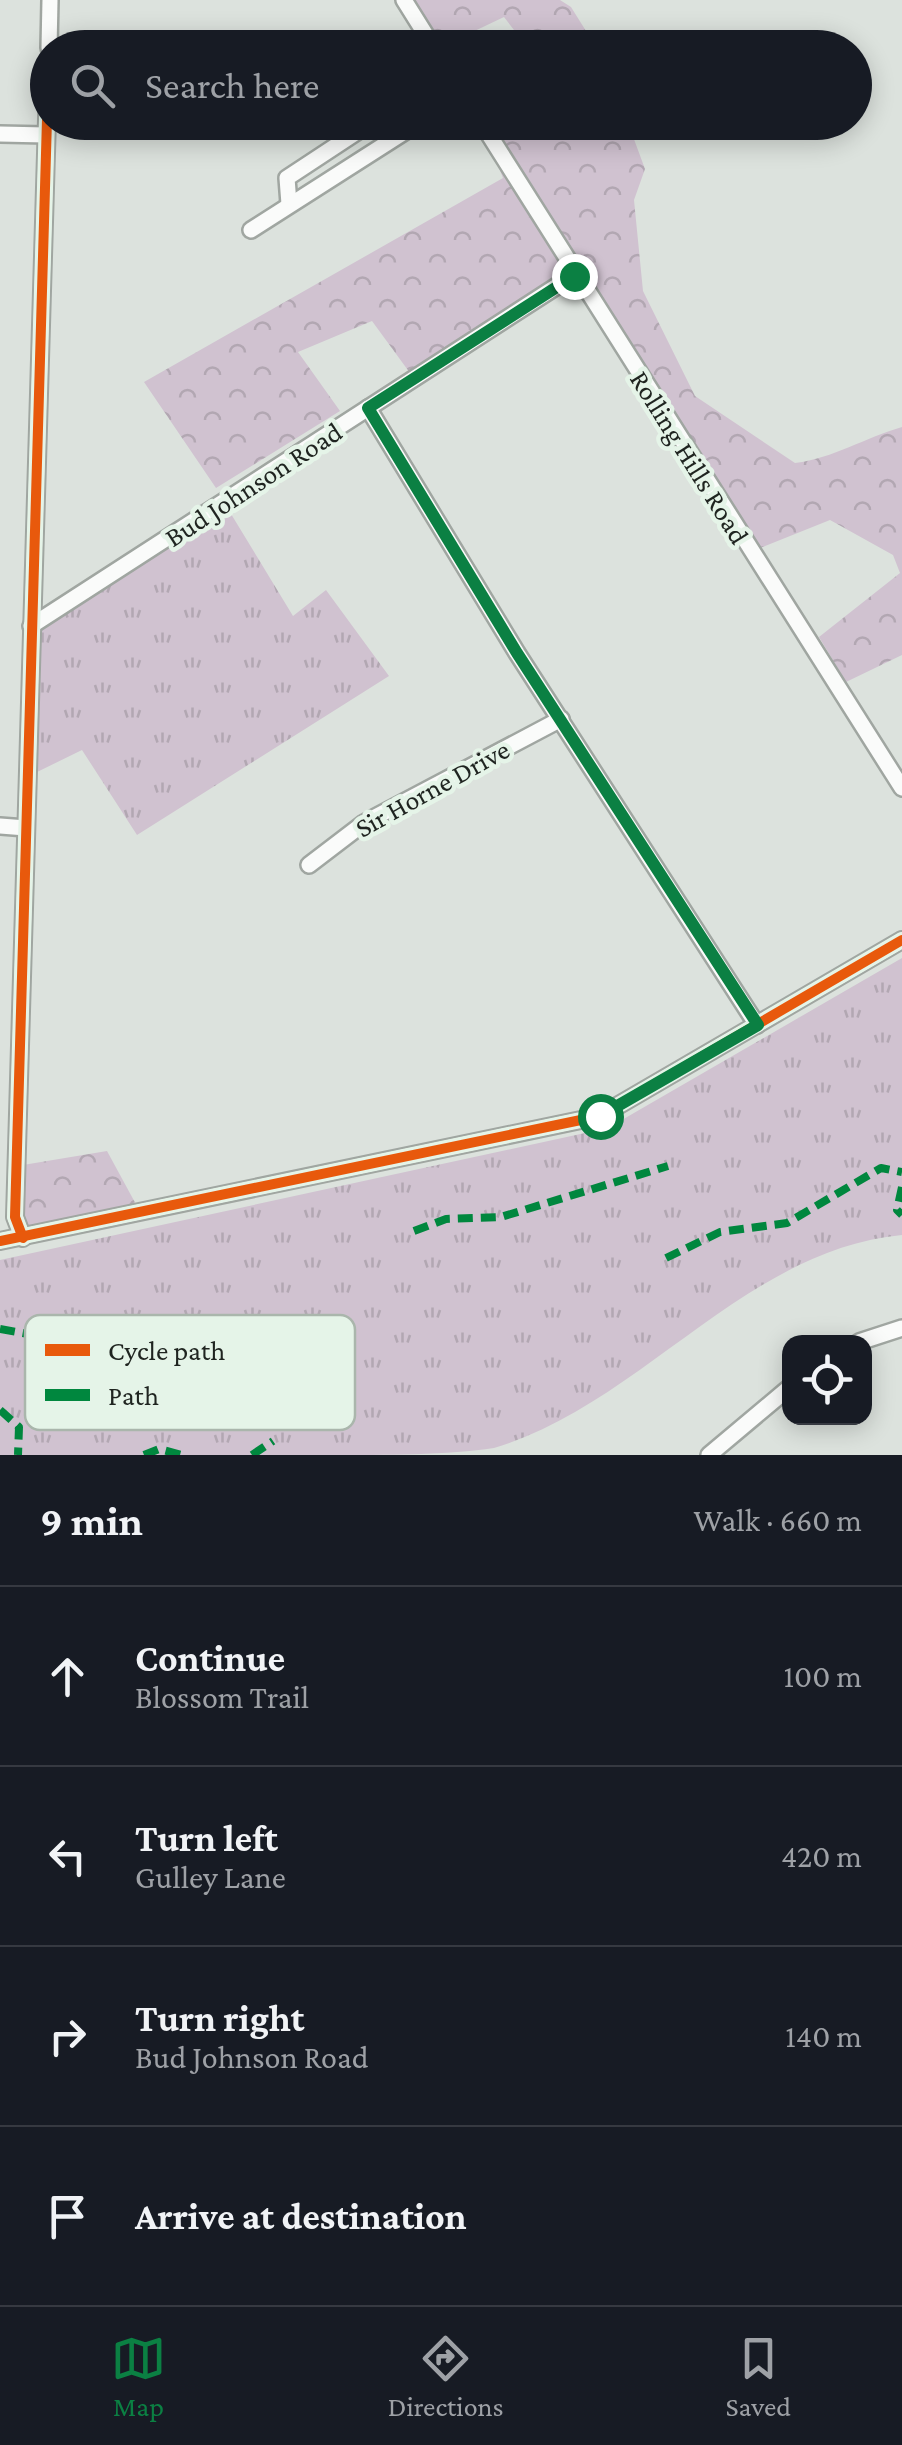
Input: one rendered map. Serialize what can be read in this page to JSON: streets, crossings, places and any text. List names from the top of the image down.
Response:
{
  "streets": {
    "street": ["Rolling Hills Road", "Bud Johnson Road", "Sir Horne Drive"]
  },
  "crossings": [
    ["Rolling Hills Road", "Bud Johnson Road"]
  ],
  "legend": ["Cycle path", "Path"],
  "page": {
    "search": "Search here",
    "heading": ["9 min", "Walk · 660 m"],
    "list": [
      ["Continue", "Blossom Trail", "100 m"],
      ["Turn left", "Gulley Lane", "420 m"],
      ["Turn right", "Bud Johnson Road", "140 m"],
      "Arrive at destination"
    ],
    "nav": ["Map", "Directions", "Saved"]
  }
}
